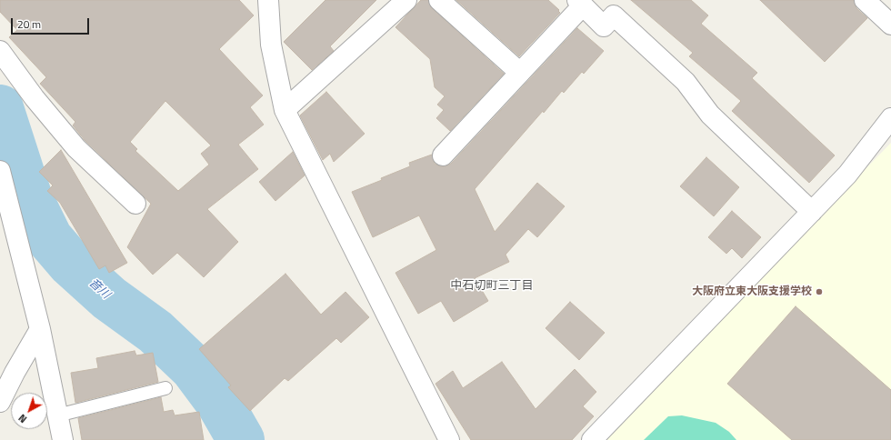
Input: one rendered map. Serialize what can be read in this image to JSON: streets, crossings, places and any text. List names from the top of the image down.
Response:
{
  "districts": ["中石切町三丁目"],
  "water": ["音川"],
  "places": ["大阪府立東大阪支援学校"],
  "scale_bar": "20 m",
  "north": "bottom left"
}
